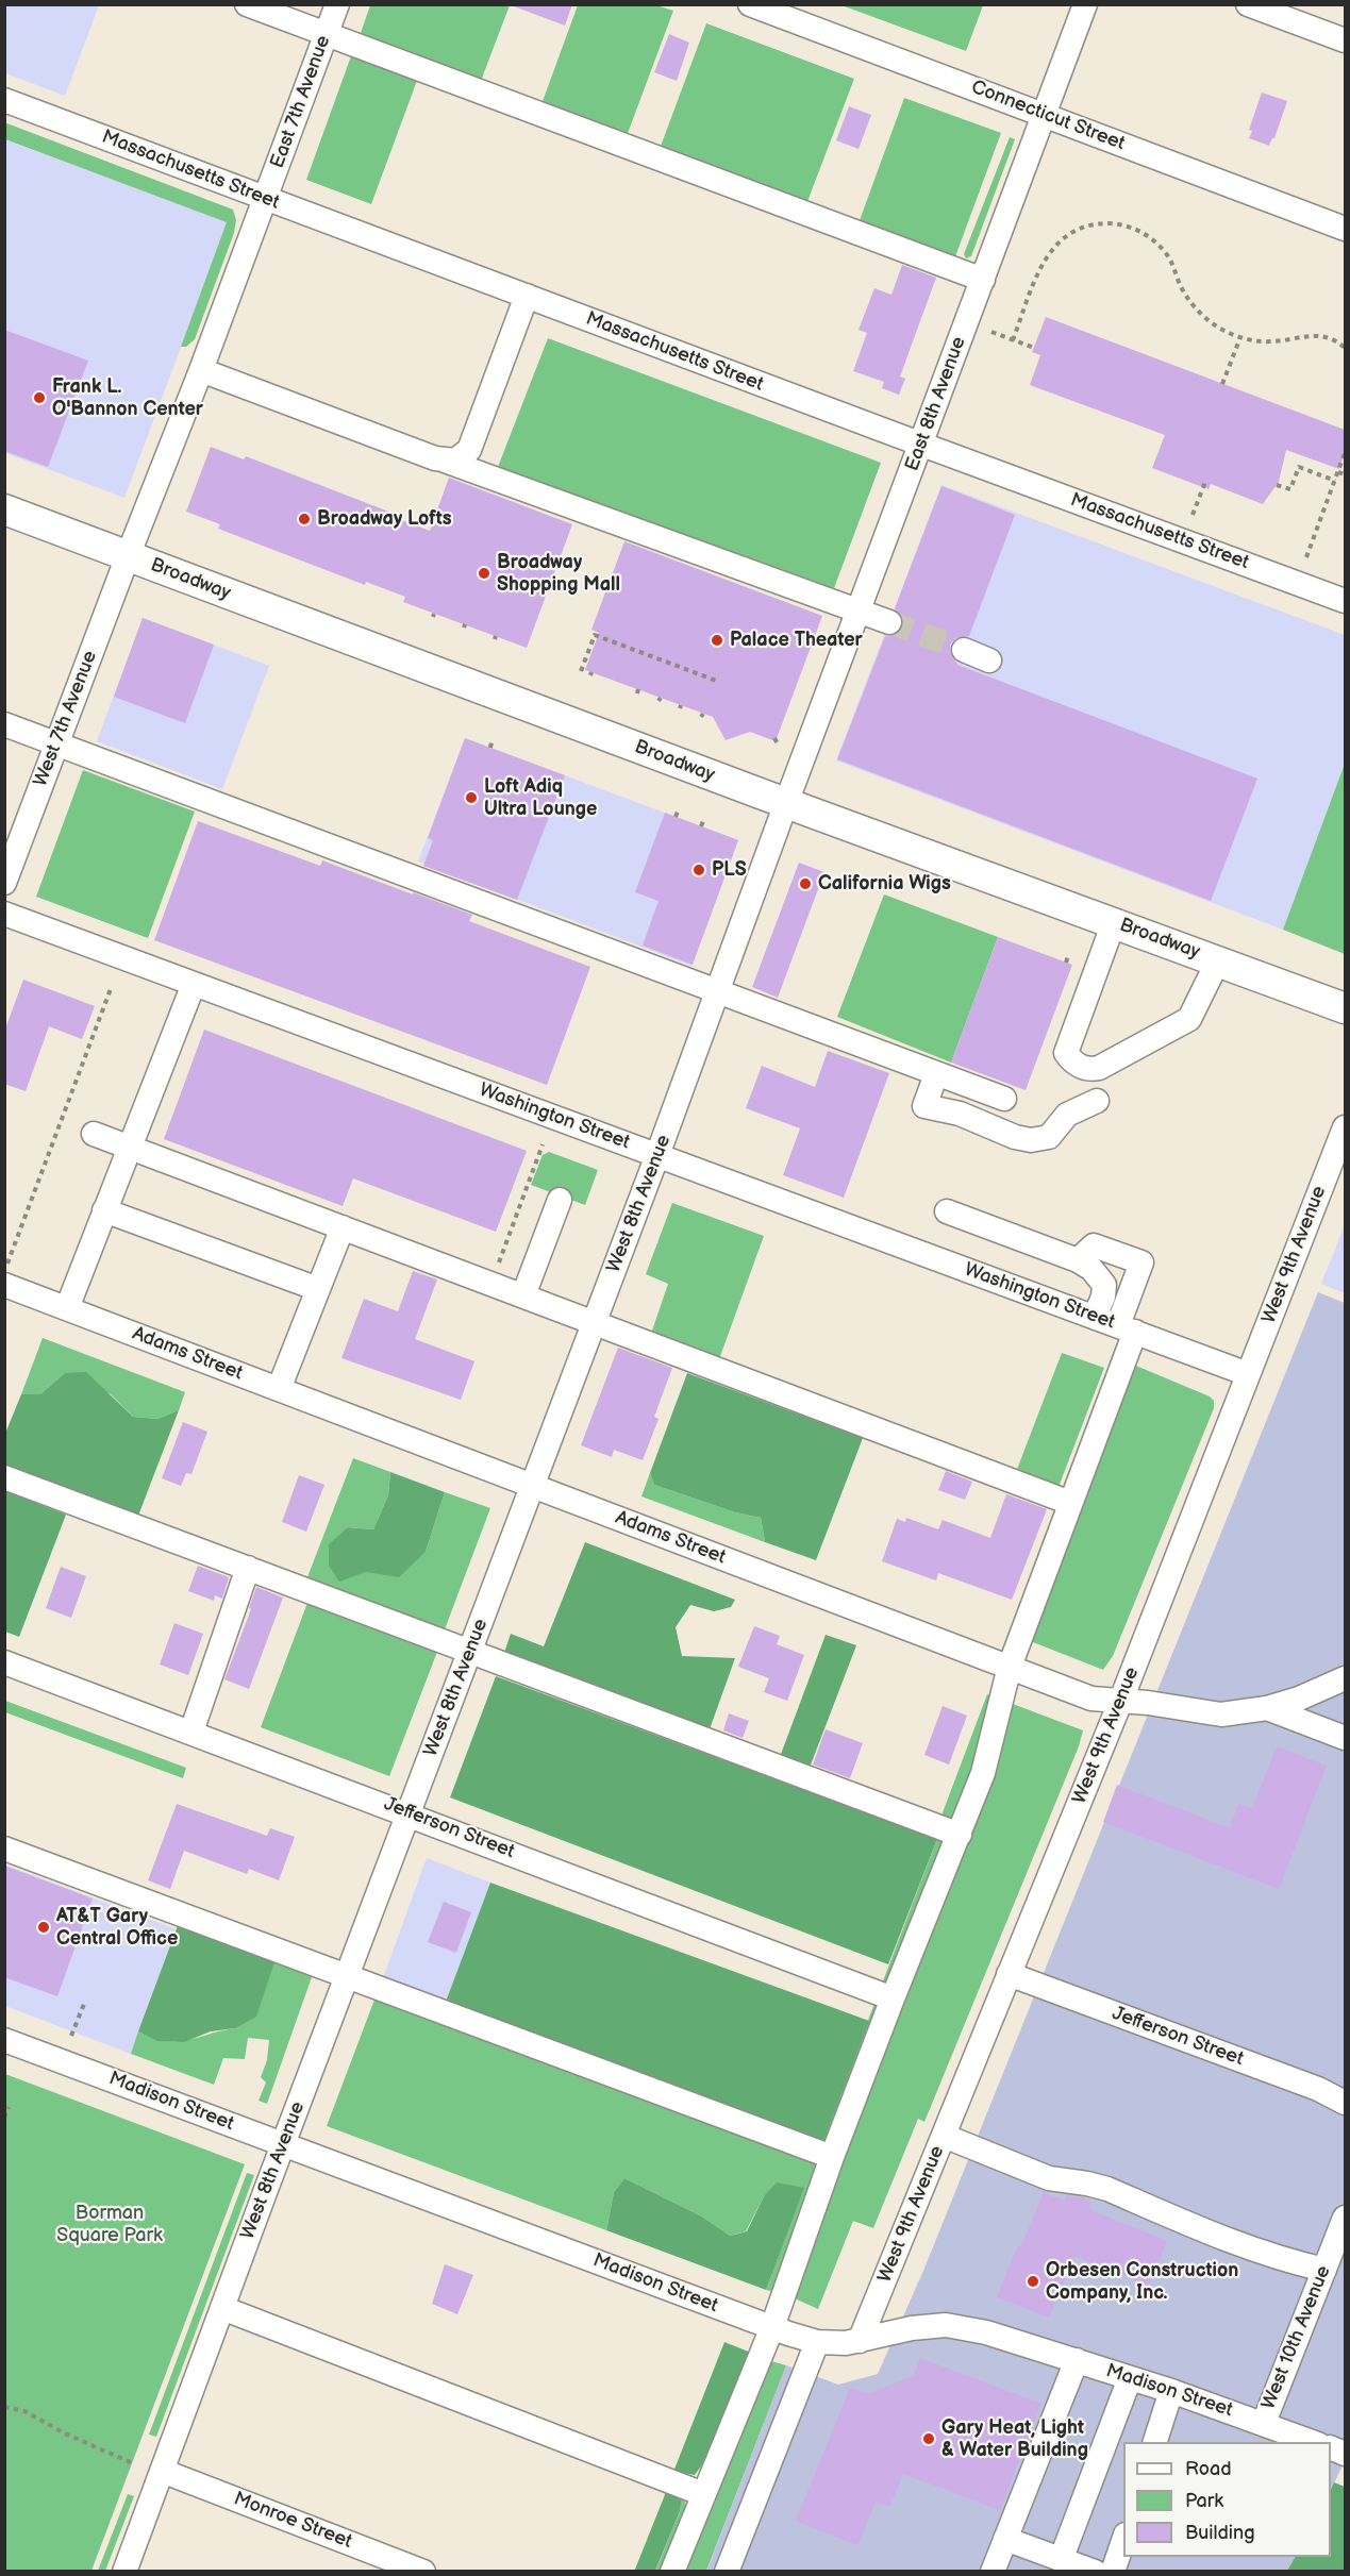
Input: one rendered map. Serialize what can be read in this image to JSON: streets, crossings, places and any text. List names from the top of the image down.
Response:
{
  "streets": {
    "main road": ["Broadway"],
    "street": [
      "East 7th Avenue",
      "Connecticut Street",
      "Massachusetts Street",
      "East 8th Avenue",
      "West 7th Avenue",
      "Washington Street",
      "West 8th Avenue",
      "West 9th Avenue",
      "Adams Street",
      "Jefferson Street",
      "Madison Street",
      "West 10th Avenue",
      "Monroe Street"
    ]
  },
  "crossings": [
    ["East 7th Avenue", "Massachusetts Street"],
    ["East 7th Avenue", "Broadway"],
    ["East 7th Avenue", "West 7th Avenue"],
    ["Connecticut Street", "East 8th Avenue"],
    ["Massachusetts Street", "East 8th Avenue"],
    ["East 8th Avenue", "Broadway"],
    ["East 8th Avenue", "West 8th Avenue"],
    ["Broadway", "West 7th Avenue"],
    ["Broadway", "West 8th Avenue"],
    ["Washington Street", "West 8th Avenue"],
    ["Washington Street", "West 9th Avenue"],
    ["West 8th Avenue", "Adams Street"],
    ["West 8th Avenue", "Jefferson Street"],
    ["West 8th Avenue", "Madison Street"],
    ["West 8th Avenue", "Monroe Street"],
    ["West 9th Avenue", "Adams Street"],
    ["West 9th Avenue", "Jefferson Street"],
    ["West 9th Avenue", "Madison Street"],
    ["Madison Street", "West 10th Avenue"]
  ],
  "parks": ["Borman Square Park"],
  "places": [
    "Frank L. O'Bannon Center",
    "Broadway Lofts",
    "Broadway Shopping Mall",
    "Palace Theater",
    "Loft Adiq Ultra Lounge",
    "PLS",
    "California Wigs",
    "AT&T Gary Central Office",
    "Orbesen Construction Company, Inc.",
    "Gary Heat, Light & Water Building"
  ],
  "legend": ["Road", "Park", "Building"]
}
